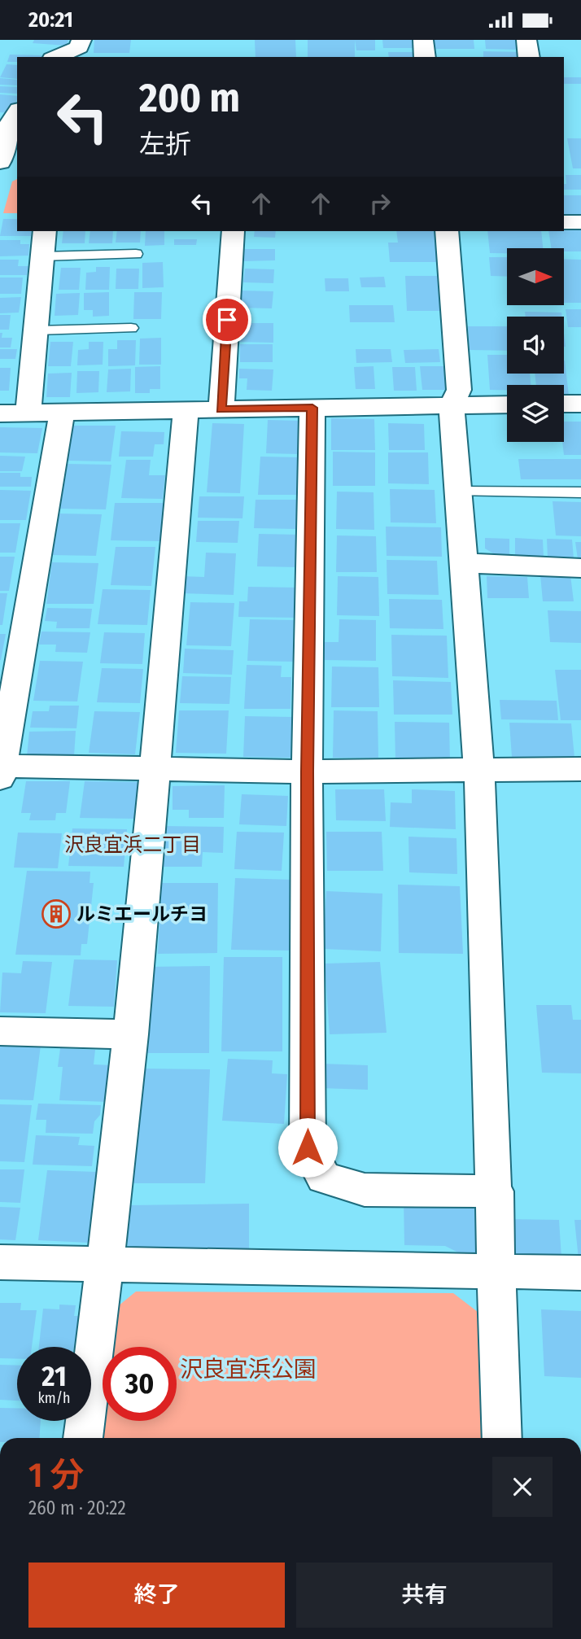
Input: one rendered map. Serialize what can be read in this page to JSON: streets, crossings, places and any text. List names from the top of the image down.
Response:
{
  "districts": ["沢良宜浜二丁目"],
  "parks": ["沢良宜浜公園"],
  "places": {
    "building": ["ルミエールチヨ"]
  },
  "north": "right",
  "page": {
    "status": "20:21",
    "turn": ["200 m", "左折"],
    "speed": "21 km/h",
    "limit": "30",
    "heading": ["1 分", "260 m · 20:22"],
    "buttons": ["終了", "共有"]
  }
}
